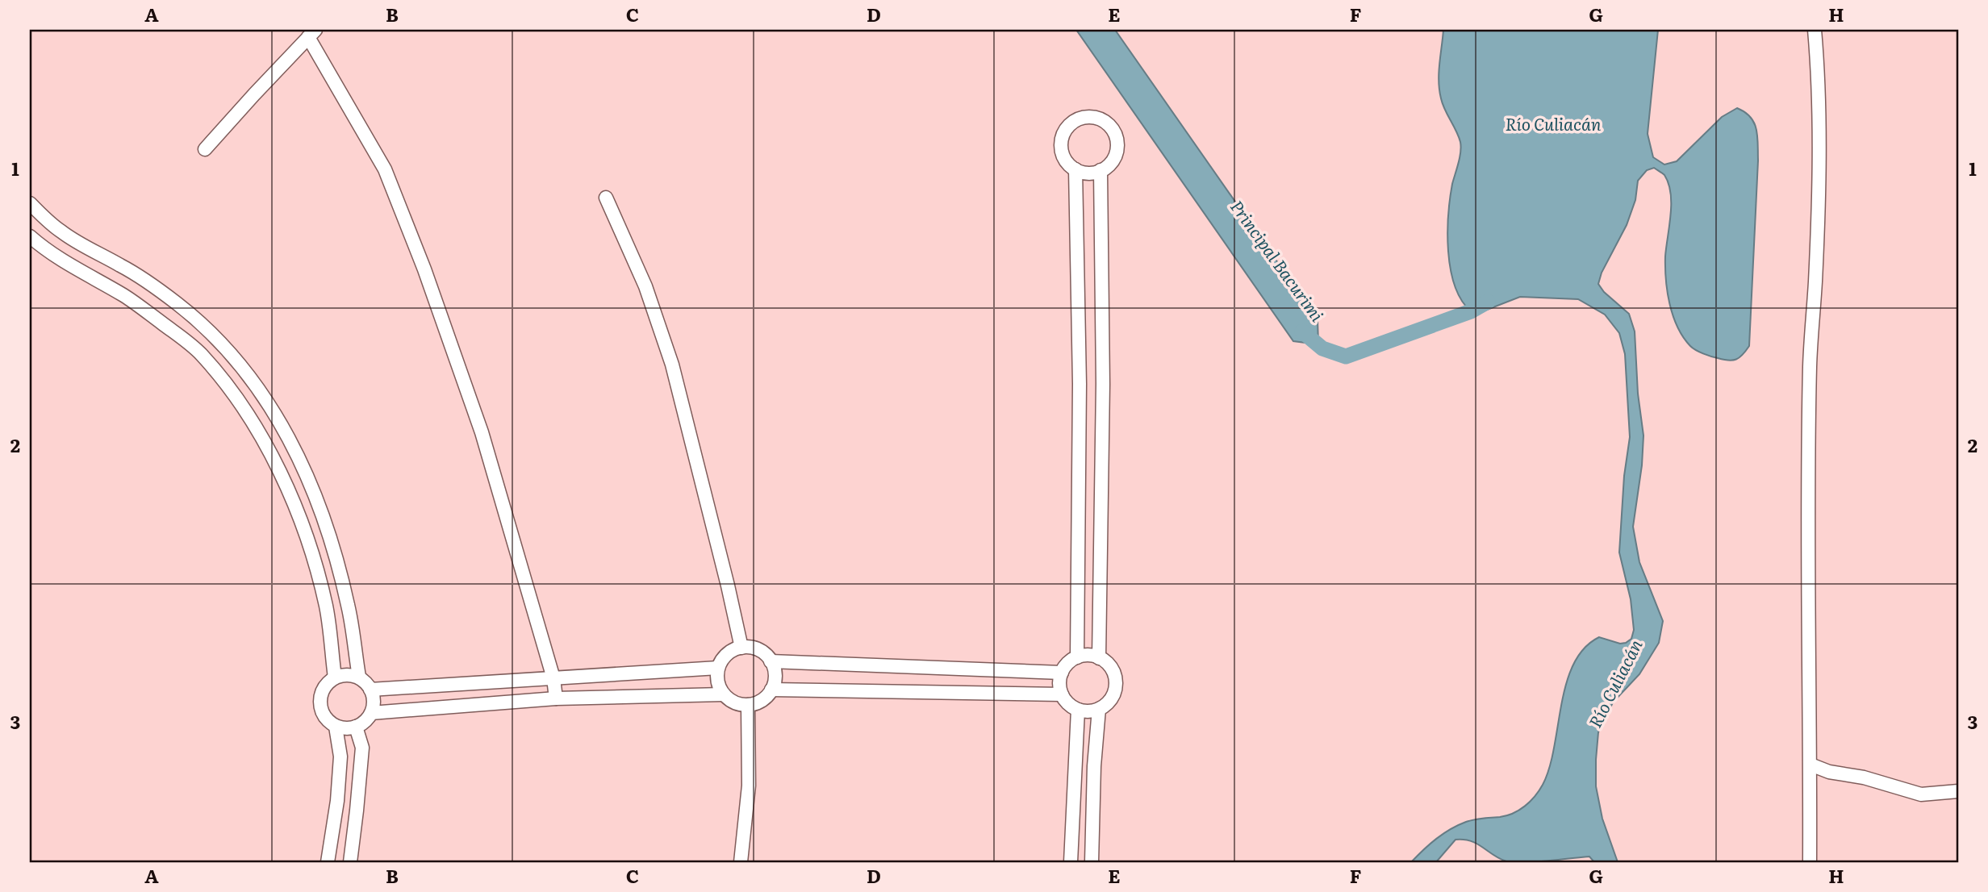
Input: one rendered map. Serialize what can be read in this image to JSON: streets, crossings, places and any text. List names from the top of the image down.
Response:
{
  "water": ["Río Culiacán", "Principal Bacurimi"],
  "grid": {
    "columns": [
      "A",
      "B",
      "C",
      "D",
      "E",
      "F",
      "G",
      "H"
    ],
    "rows": ["1", "2", "3"]
  }
}
